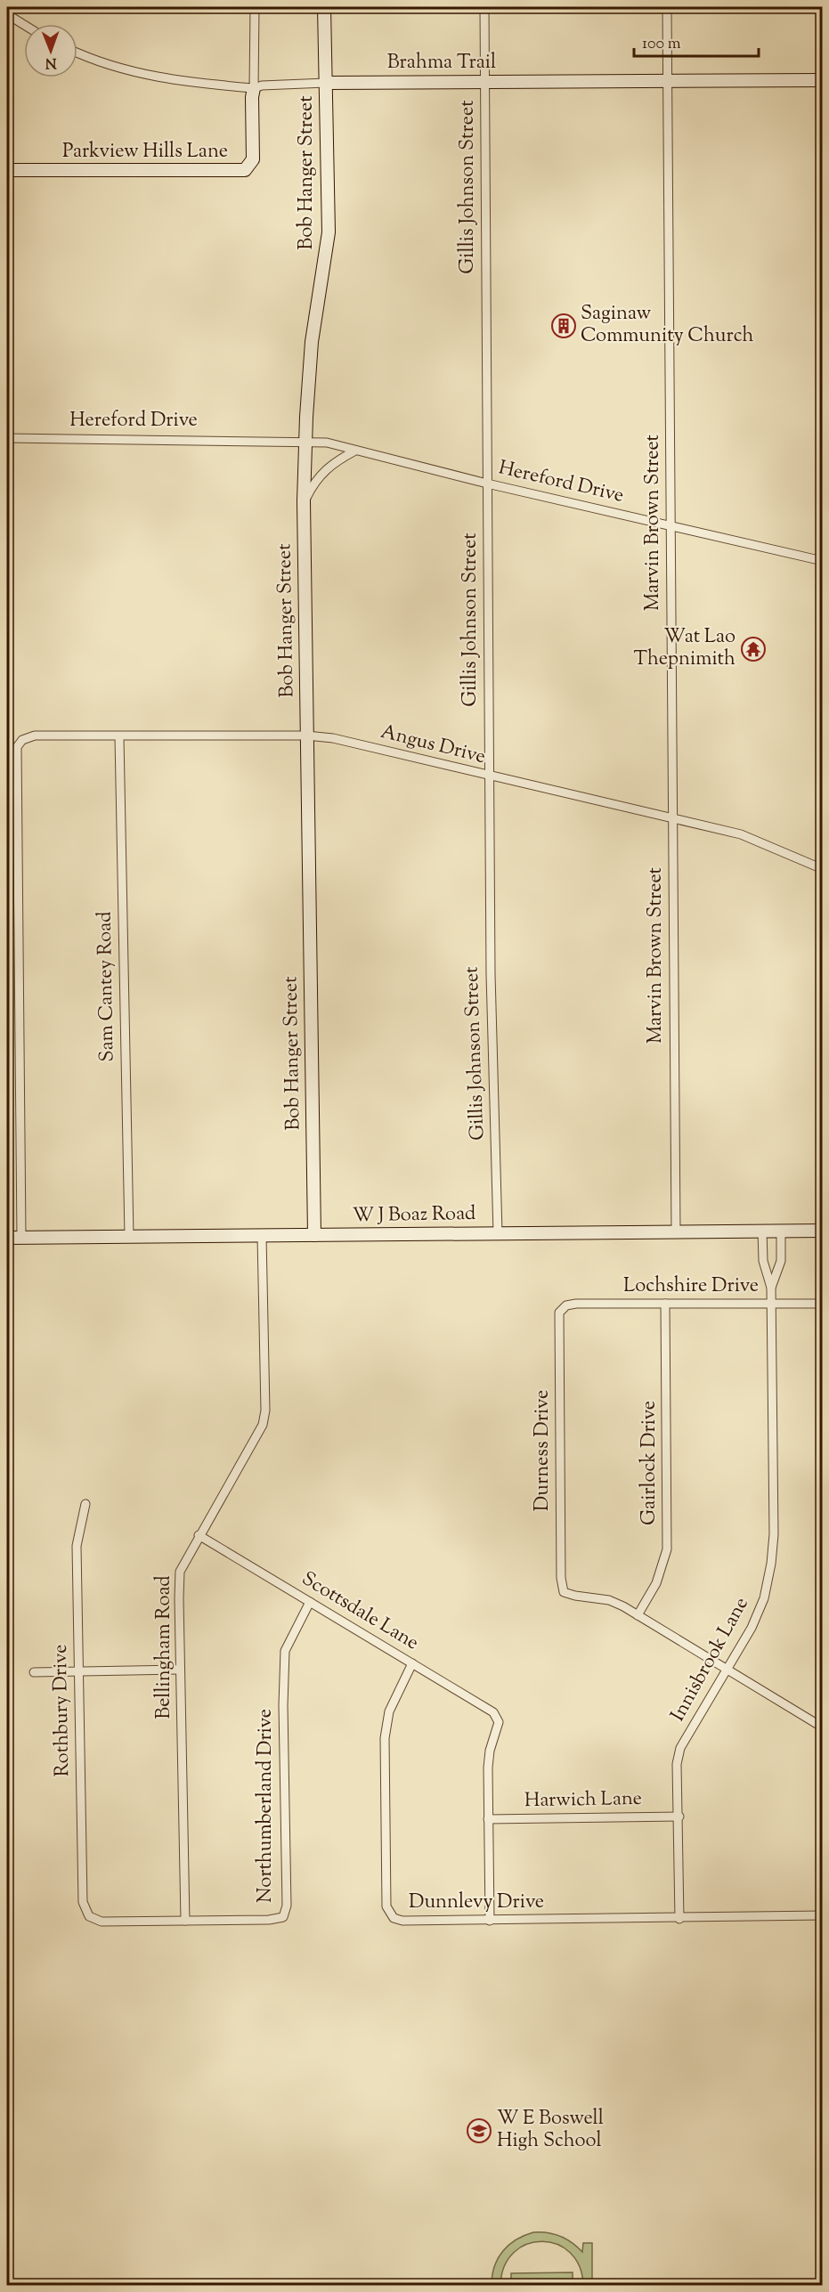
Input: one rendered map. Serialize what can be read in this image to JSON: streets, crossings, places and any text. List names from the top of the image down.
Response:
{
  "streets": {
    "street": [
      "Brahma Trail",
      "Parkview Hills Lane",
      "Bob Hanger Street",
      "Gillis Johnson Street",
      "Hereford Drive",
      "Marvin Brown Street",
      "Angus Drive",
      "Sam Cantey Road",
      "W J Boaz Road",
      "Lochshire Drive",
      "Durness Drive",
      "Gairlock Drive",
      "Scottsdale Lane",
      "Bellingham Road",
      "Innisbrook Lane",
      "Rothbury Drive",
      "Harwich Lane",
      "Northumberland Drive",
      "Dunnlevy Drive"
    ]
  },
  "crossings": [
    ["Brahma Trail", "Parkview Hills Lane"],
    ["Brahma Trail", "Bob Hanger Street"],
    ["Brahma Trail", "Gillis Johnson Street"],
    ["Brahma Trail", "Marvin Brown Street"],
    ["Bob Hanger Street", "Hereford Drive"],
    ["Bob Hanger Street", "Angus Drive"],
    ["Bob Hanger Street", "W J Boaz Road"],
    ["Gillis Johnson Street", "Hereford Drive"],
    ["Gillis Johnson Street", "Angus Drive"],
    ["Gillis Johnson Street", "W J Boaz Road"],
    ["Hereford Drive", "Marvin Brown Street"],
    ["Marvin Brown Street", "Angus Drive"],
    ["Marvin Brown Street", "W J Boaz Road"],
    ["Angus Drive", "Sam Cantey Road"],
    ["Angus Drive", "W J Boaz Road"],
    ["Sam Cantey Road", "W J Boaz Road"],
    ["W J Boaz Road", "Bellingham Road"],
    ["W J Boaz Road", "Innisbrook Lane"],
    ["Lochshire Drive", "Durness Drive"],
    ["Lochshire Drive", "Gairlock Drive"],
    ["Lochshire Drive", "Innisbrook Lane"],
    ["Durness Drive", "Gairlock Drive"],
    ["Scottsdale Lane", "Bellingham Road"],
    ["Scottsdale Lane", "Harwich Lane"],
    ["Scottsdale Lane", "Northumberland Drive"],
    ["Scottsdale Lane", "Dunnlevy Drive"],
    ["Bellingham Road", "Northumberland Drive"],
    ["Innisbrook Lane", "Harwich Lane"],
    ["Innisbrook Lane", "Dunnlevy Drive"],
    ["Rothbury Drive", "Northumberland Drive"]
  ],
  "places": {
    "building": ["Saginaw Community Church"],
    "temple": ["Wat Lao Thepnimith"],
    "school or university": ["W E Boswell High School"]
  },
  "scale_bar": "100 m",
  "north": "bottom"
}
